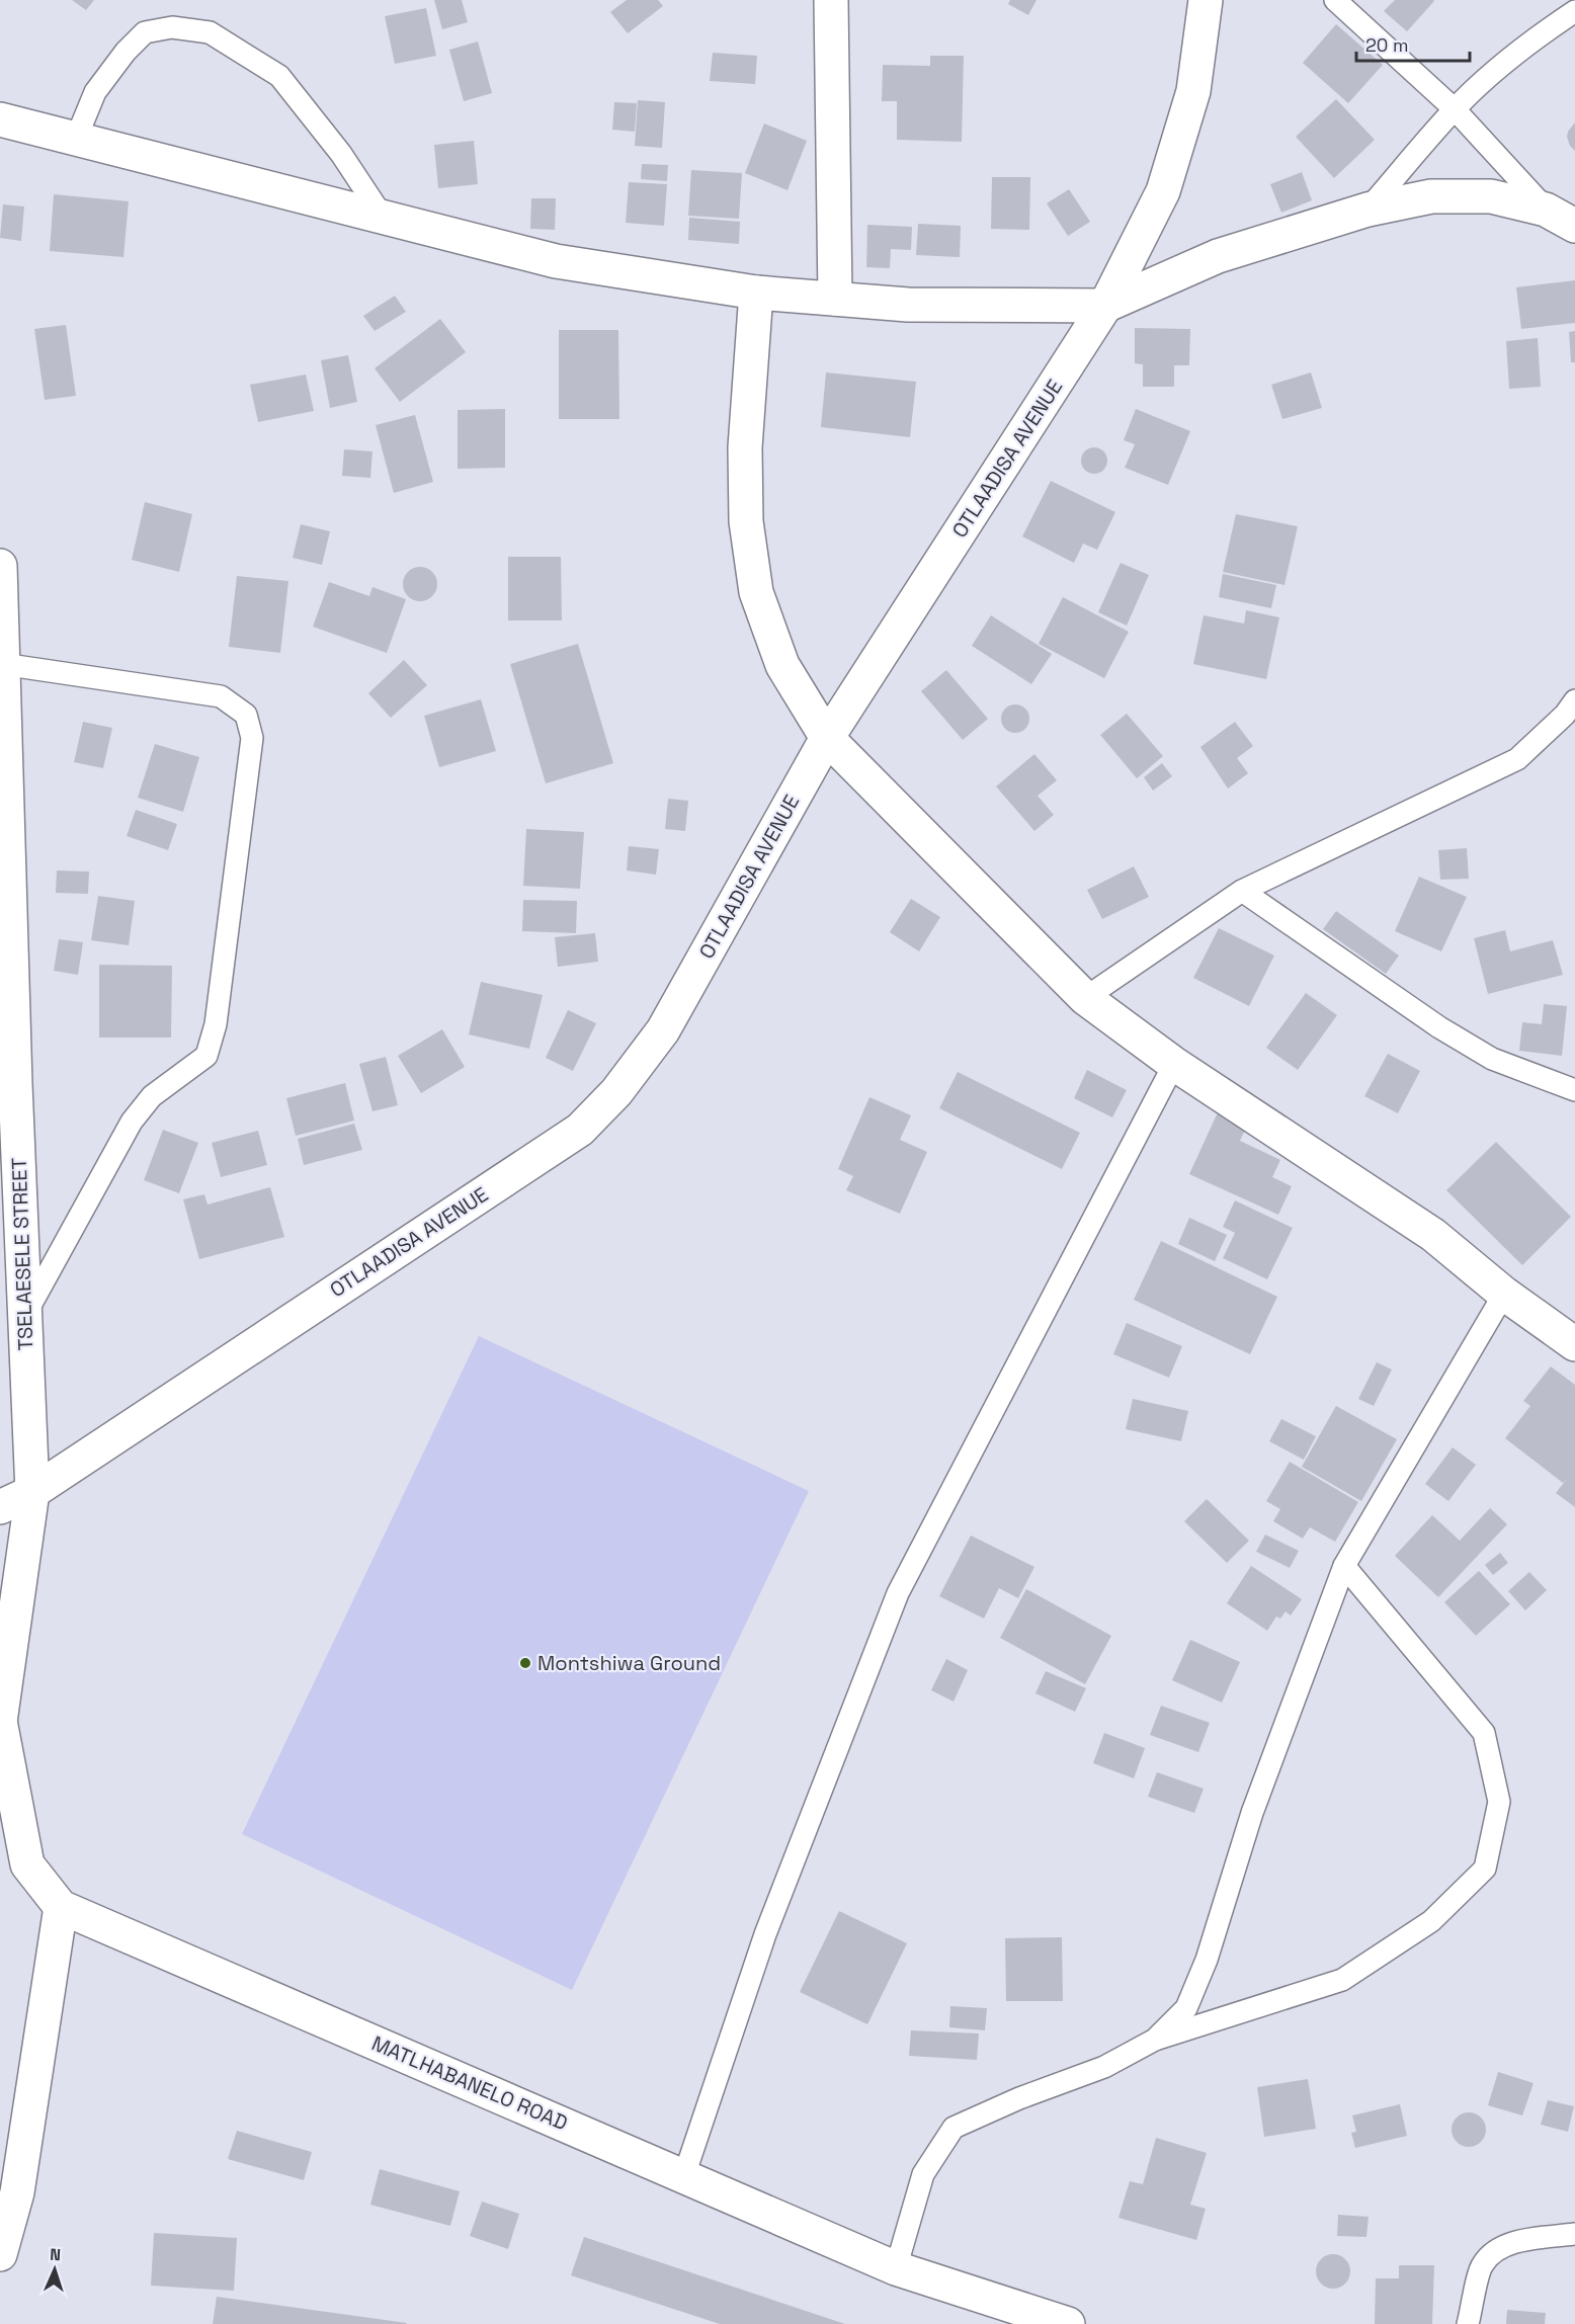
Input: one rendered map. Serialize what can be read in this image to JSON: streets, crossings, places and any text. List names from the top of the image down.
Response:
{
  "streets": {
    "street": ["OTLAADISA AVENUE", "TSELAESELE STREET", "MATLHABANELO ROAD"]
  },
  "crossings": [
    ["OTLAADISA AVENUE", "TSELAESELE STREET"],
    ["TSELAESELE STREET", "MATLHABANELO ROAD"]
  ],
  "places": ["Montshiwa Ground"],
  "scale_bar": "20 m",
  "north": "top"
}
